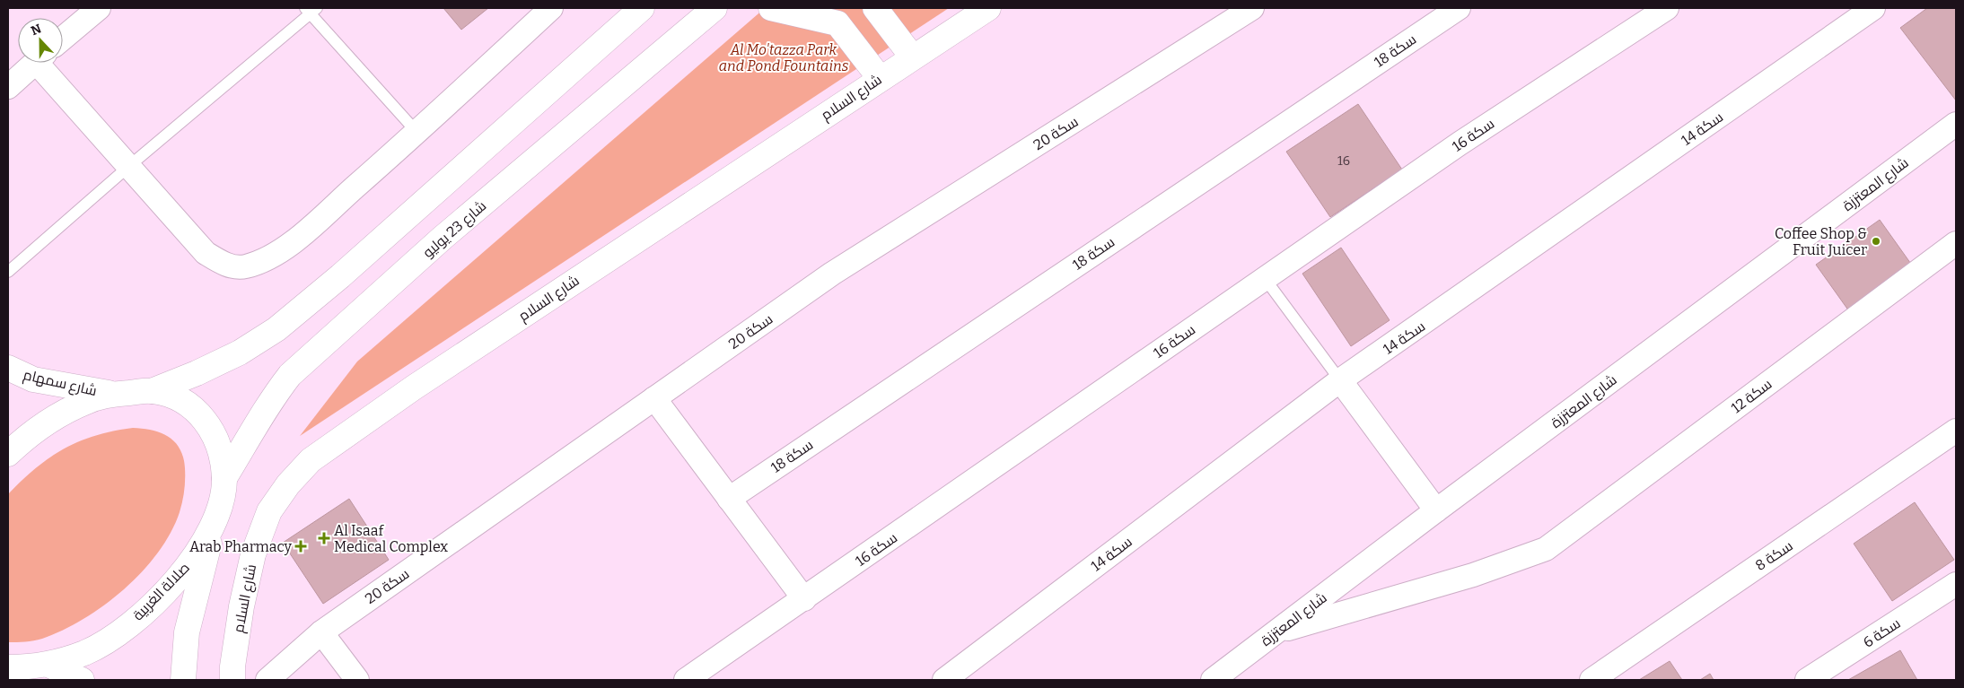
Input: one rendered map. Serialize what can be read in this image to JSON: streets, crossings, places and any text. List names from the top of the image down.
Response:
{
  "streets": {
    "main road": [
      "شارع السلام",
      "شارع 23 يوليو",
      "شارع سمهام",
      "صلالة الغربية"
    ],
    "street": [
      "سكة 18",
      "سكة 14",
      "سكة 20",
      "سكة 16",
      "شارع المعتززة",
      "سكة 12",
      "سكة 8",
      "سكة 6"
    ]
  },
  "crossings": [
    ["شارع المعتززة", "سكة 12"],
    ["شارع 23 يوليو", "صلالة الغربية"],
    ["شارع سمهام", "صلالة الغربية"]
  ],
  "parks": ["Al Mo'tazza Park and Pond Fountains"],
  "places": {
    "other": ["Coffee Shop & Fruit Juicer"],
    "health": ["Al Isaaf Medical Complex", "Arab Pharmacy"]
  },
  "house_numbers": ["16"],
  "north": "top"
}
